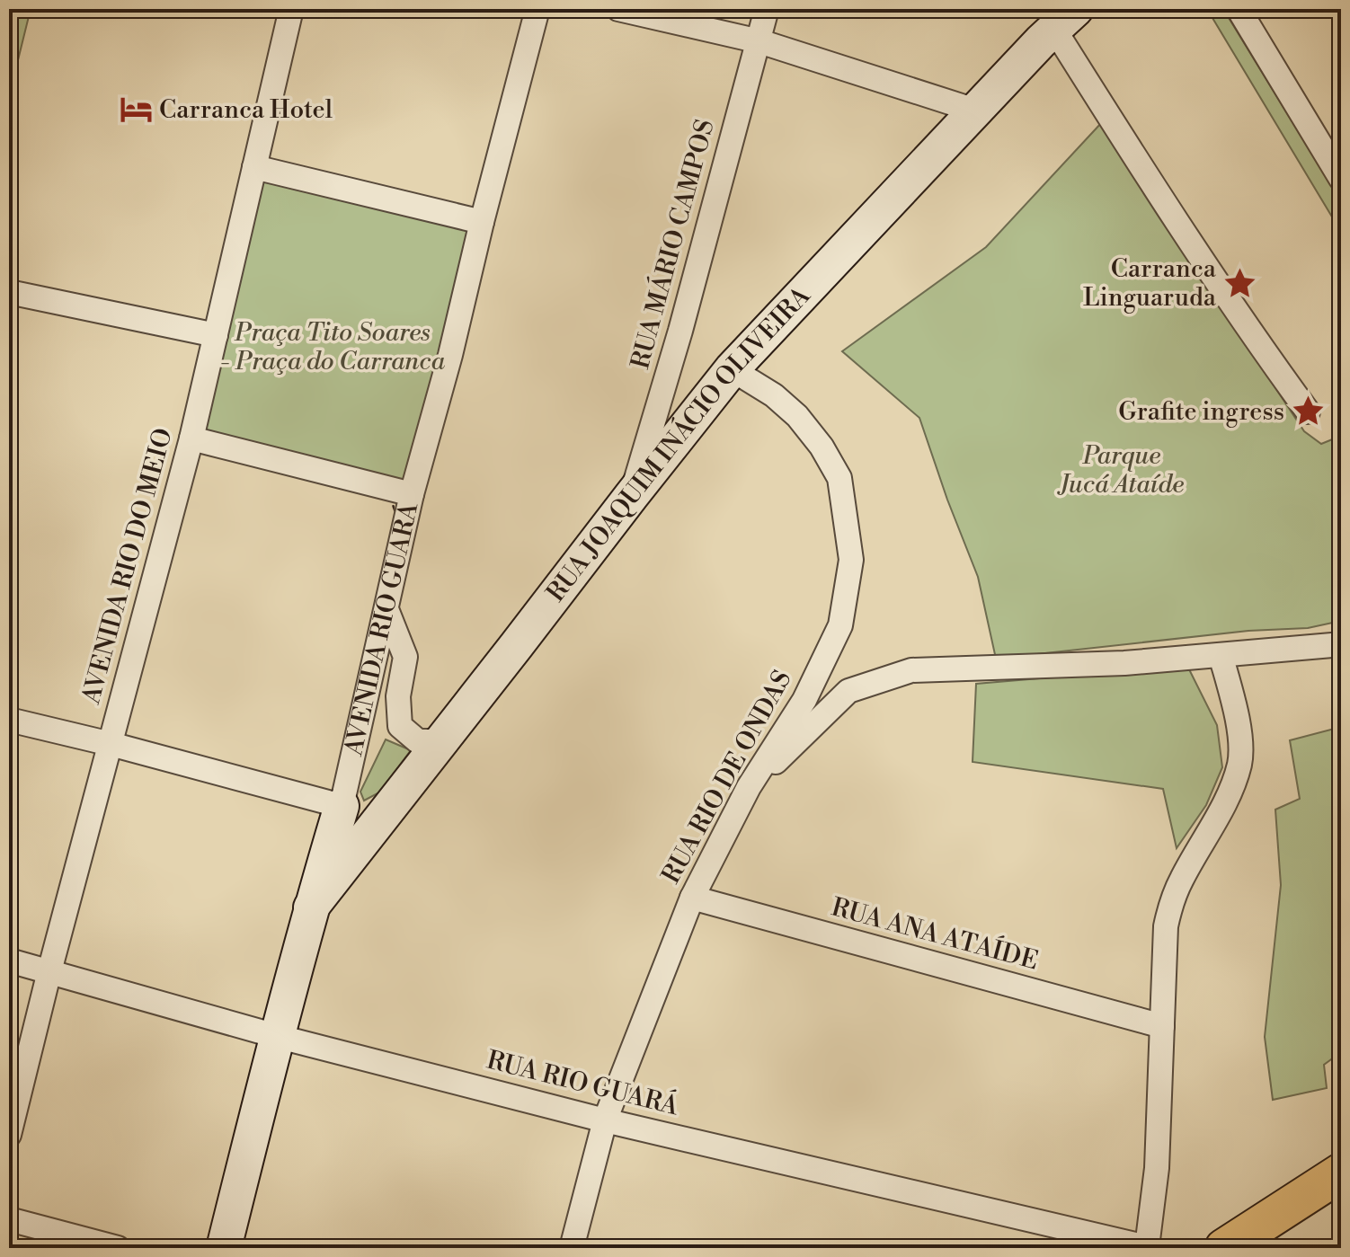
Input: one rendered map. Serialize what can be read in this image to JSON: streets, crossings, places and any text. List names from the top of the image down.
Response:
{
  "streets": {
    "street": [
      "RUA MÁRIO CAMPOS",
      "RUA JOAQUIM INÁCIO OLIVEIRA",
      "AVENIDA RIO DO MEIO",
      "AVENIDA RIO GUARÁ",
      "RUA RIO DE ONDAS",
      "RUA ANA ATAÍDE",
      "RUA RIO GUARÁ"
    ]
  },
  "crossings": [
    ["RUA MÁRIO CAMPOS", "RUA JOAQUIM INÁCIO OLIVEIRA"],
    ["RUA JOAQUIM INÁCIO OLIVEIRA", "AVENIDA RIO GUARÁ"],
    ["RUA JOAQUIM INÁCIO OLIVEIRA", "RUA RIO DE ONDAS"],
    ["AVENIDA RIO DO MEIO", "RUA RIO GUARÁ"],
    ["AVENIDA RIO GUARÁ", "RUA RIO GUARÁ"],
    ["RUA RIO DE ONDAS", "RUA ANA ATAÍDE"],
    ["RUA RIO DE ONDAS", "RUA RIO GUARÁ"]
  ],
  "parks": ["Praça Tito Soares - Praça do Carranca", "Parque Jucá Ataíde"],
  "places": {
    "hotel": ["Carranca Hotel"],
    "place": ["Carranca Linguaruda", "Grafite ingress"]
  }
}
